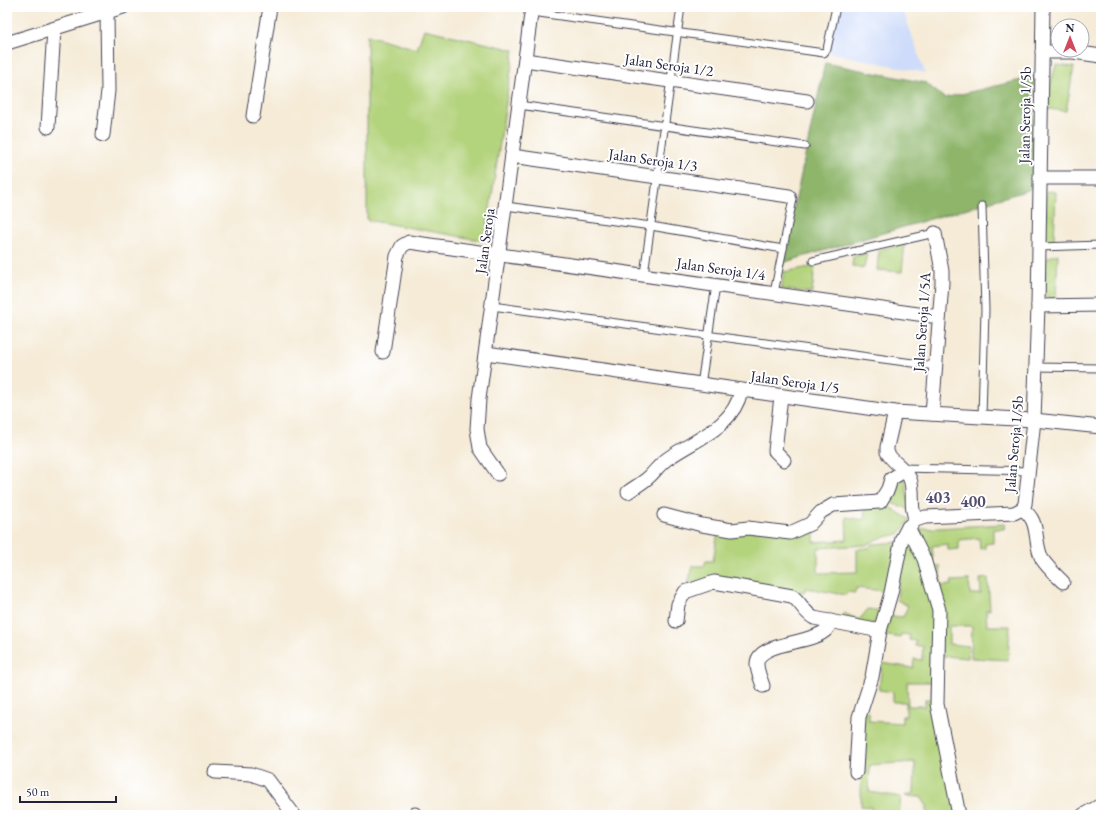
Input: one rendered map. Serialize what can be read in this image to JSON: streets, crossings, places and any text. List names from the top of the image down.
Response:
{
  "streets": {
    "street": [
      "Jalan Seroja 1/2",
      "Jalan Seroja 1/5b",
      "Jalan Seroja 1/3",
      "Jalan Seroja",
      "Jalan Seroja 1/4",
      "Jalan Seroja 1/5A",
      "Jalan Seroja 1/5"
    ]
  },
  "crossings": [
    ["Jalan Seroja 1/2", "Jalan Seroja"],
    ["Jalan Seroja 1/5b", "Jalan Seroja 1/5"],
    ["Jalan Seroja 1/3", "Jalan Seroja"],
    ["Jalan Seroja", "Jalan Seroja 1/4"],
    ["Jalan Seroja", "Jalan Seroja 1/5"],
    ["Jalan Seroja 1/4", "Jalan Seroja 1/5A"],
    ["Jalan Seroja 1/5A", "Jalan Seroja 1/5"]
  ],
  "districts": ["403", "400"],
  "scale_bar": "50 m",
  "north": "top"
}
